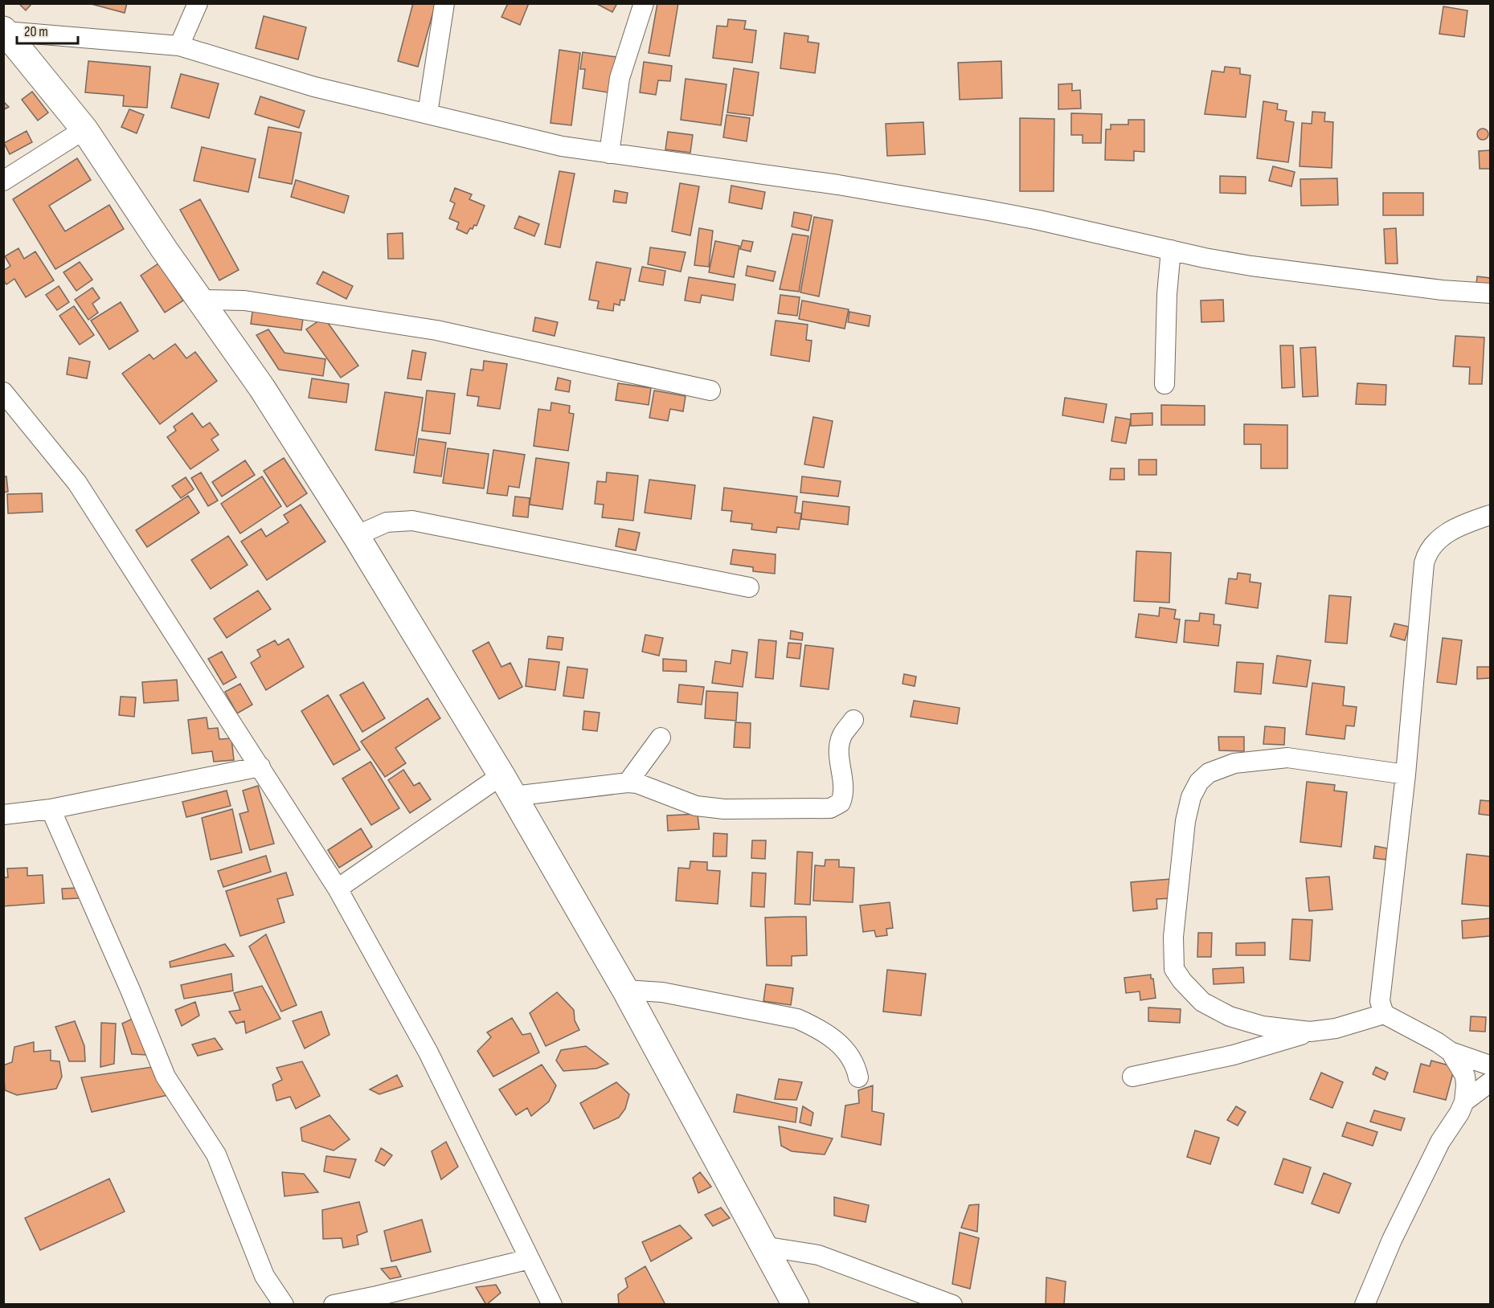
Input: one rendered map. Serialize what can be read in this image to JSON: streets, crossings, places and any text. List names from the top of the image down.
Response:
{
  "scale_bar": "20 m"
}
